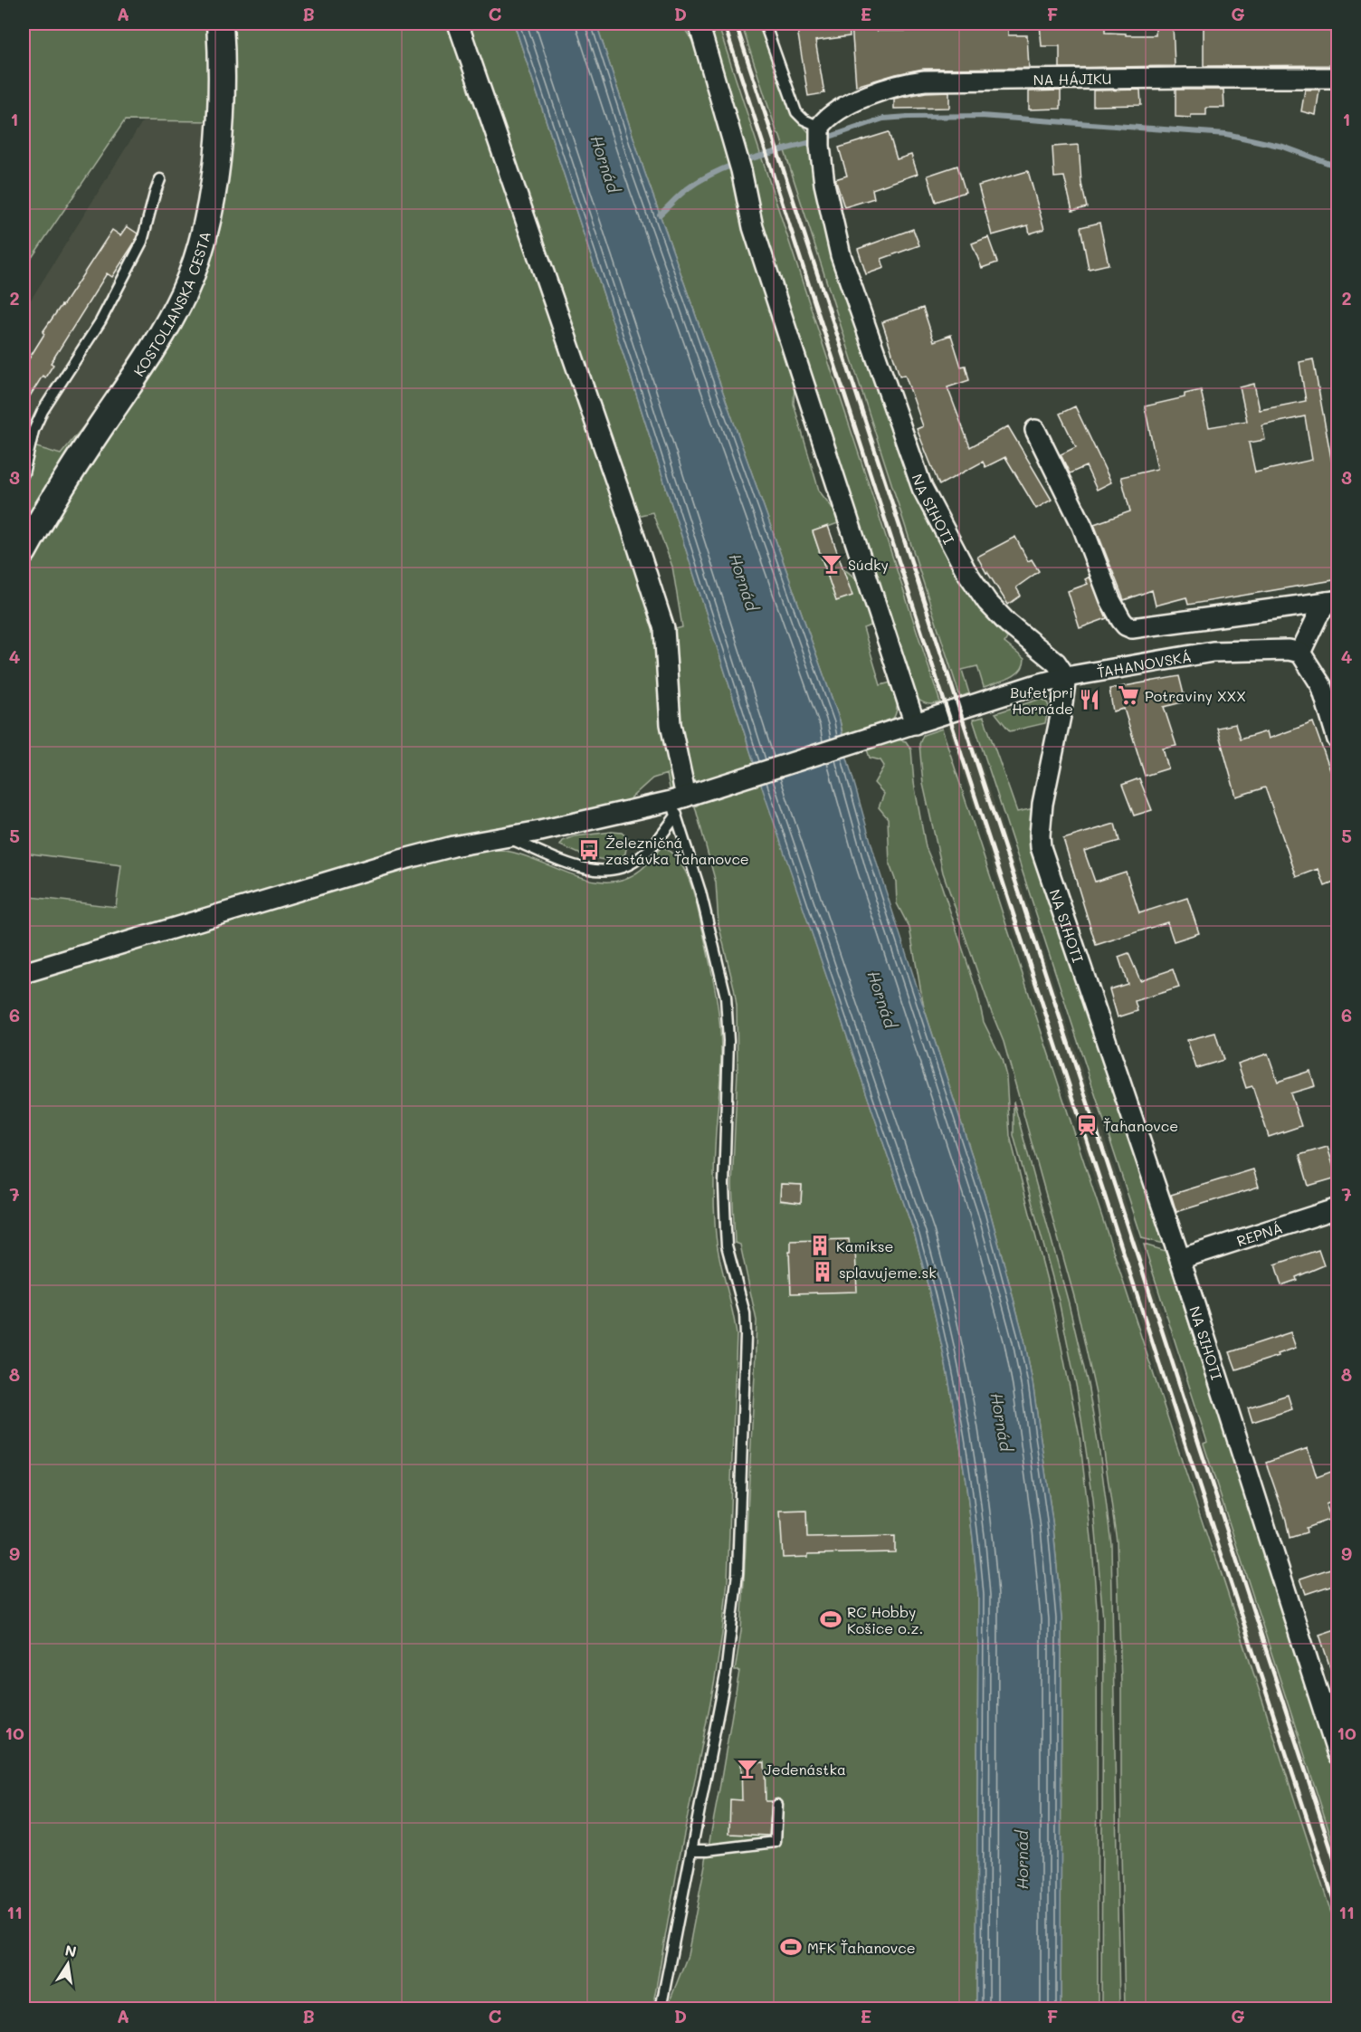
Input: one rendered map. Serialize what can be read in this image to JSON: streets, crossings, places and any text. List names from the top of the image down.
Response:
{
  "streets": {
    "street": [
      "NA HÁJIKU",
      "KOSTOLIANSKA CESTA",
      "NA SIHOTI",
      "ŤAHANOVSKÁ",
      "REPNÁ"
    ]
  },
  "crossings": [
    ["NA HÁJIKU", "NA SIHOTI"],
    ["NA SIHOTI", "ŤAHANOVSKÁ"],
    ["NA SIHOTI", "REPNÁ"]
  ],
  "water": ["Hornád"],
  "places": {
    "bar": ["Súdky", "Jedenástka"],
    "supermarket": ["Potraviny XXX"],
    "restaurant": ["Bufet pri Hornáde"],
    "bus stop": ["Železničná zastávka Ťahanovce"],
    "station": ["Ťahanovce"],
    "building": ["Kamikse", "splavujeme.sk"],
    "sports": ["RC Hobby Košice o.z.", "MFK Ťahanovce"]
  },
  "north": "top",
  "grid": {
    "columns": [
      "A",
      "B",
      "C",
      "D",
      "E",
      "F",
      "G"
    ],
    "rows": [
      "1",
      "2",
      "3",
      "4",
      "5",
      "6",
      "7",
      "8",
      "9",
      "10",
      "11"
    ]
  }
}
